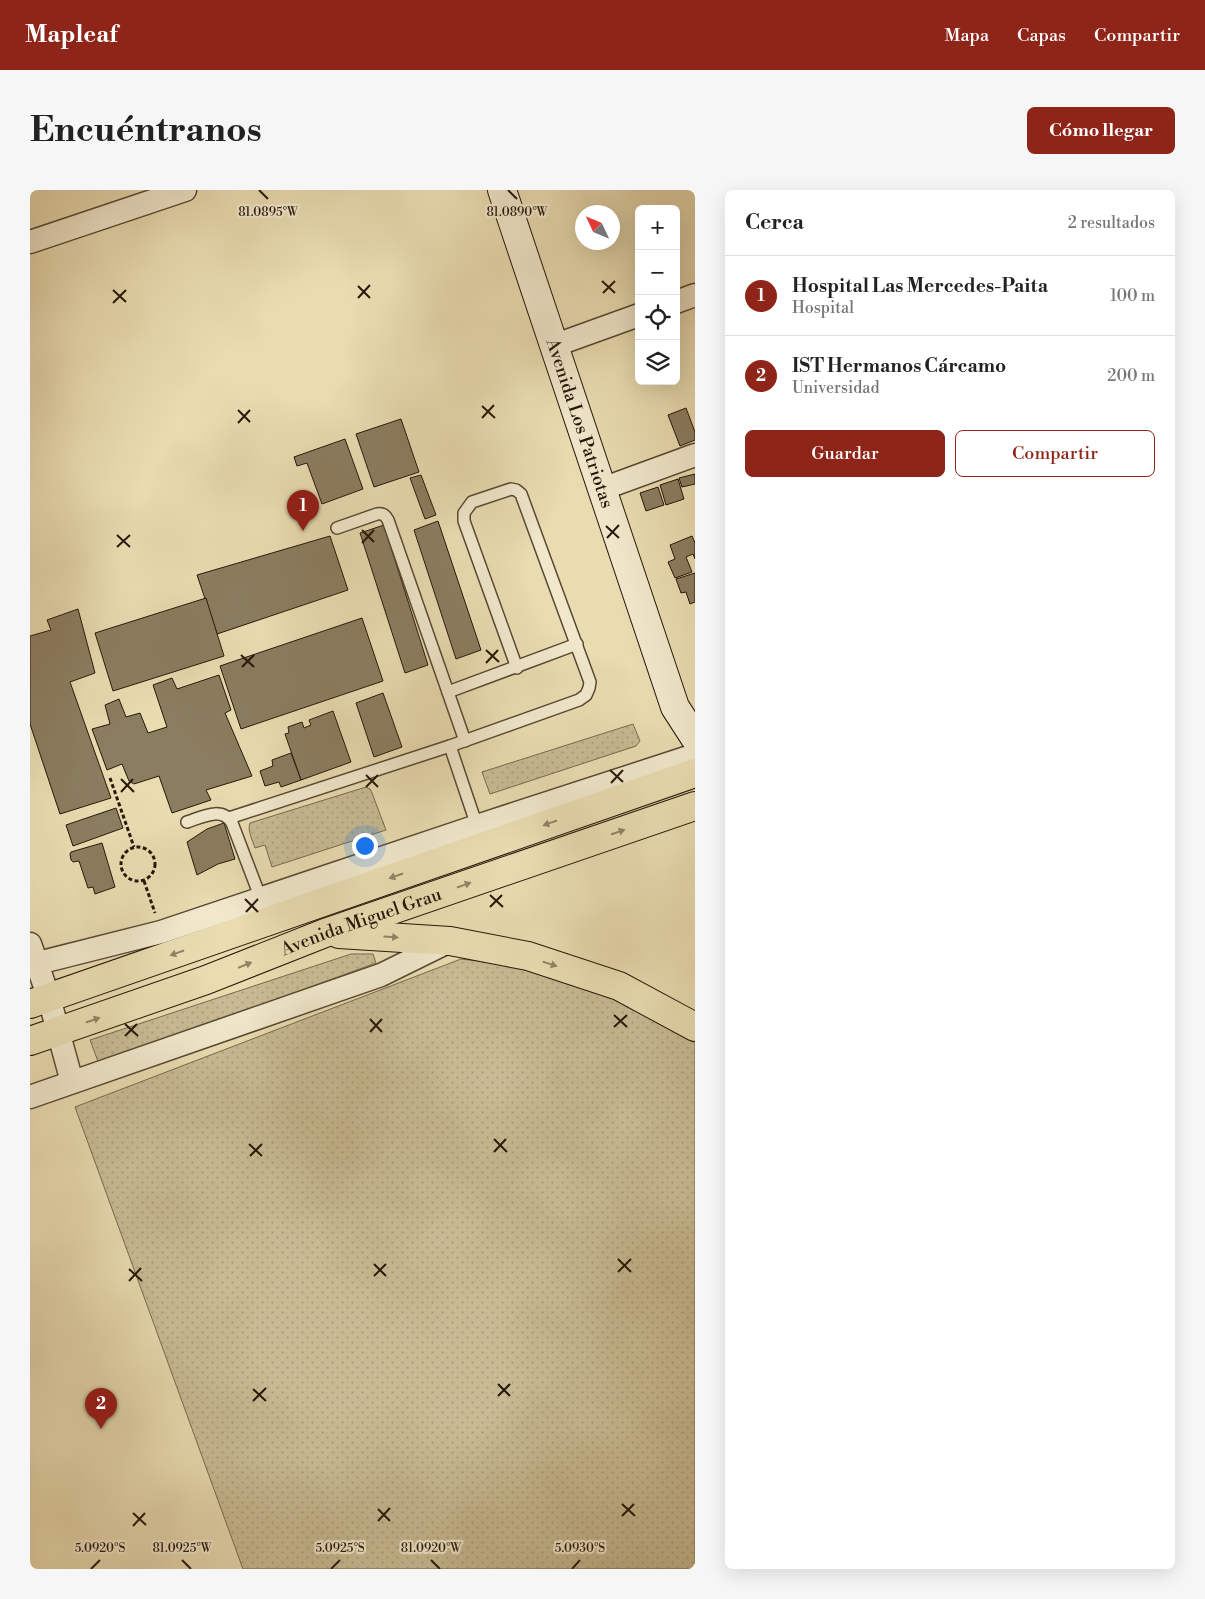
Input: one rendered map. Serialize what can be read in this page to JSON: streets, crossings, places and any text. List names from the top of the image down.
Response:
{
  "streets": {
    "highway": ["Avenida Miguel Grau"],
    "street": ["Avenida Los Patriotas"]
  },
  "north": "top left",
  "page": {
    "header": "Mapleaf",
    "nav": ["Mapa", "Capas", "Compartir"],
    "buttons": [
      "Cómo llegar",
      ["Guardar", "Compartir"]
    ],
    "title": "Encuéntranos",
    "heading": ["Cerca", "2 resultados"],
    "map_buttons": ["+", "−"],
    "list": [
      {
        "mark": "1",
        "name": "Hospital Las Mercedes-Paita",
        "note": "Hospital",
        "value": "100 m"
      },
      {
        "mark": "2",
        "name": "IST Hermanos Cárcamo",
        "note": "Universidad",
        "value": "200 m"
      }
    ],
    "pins": ["1", "2"]
  },
  "coordinates": [
    "81.0895°W",
    "81.0890°W",
    "5.0920°S",
    "5.0925°S",
    "5.0930°S",
    "81.0925°W",
    "81.0920°W"
  ]
}
